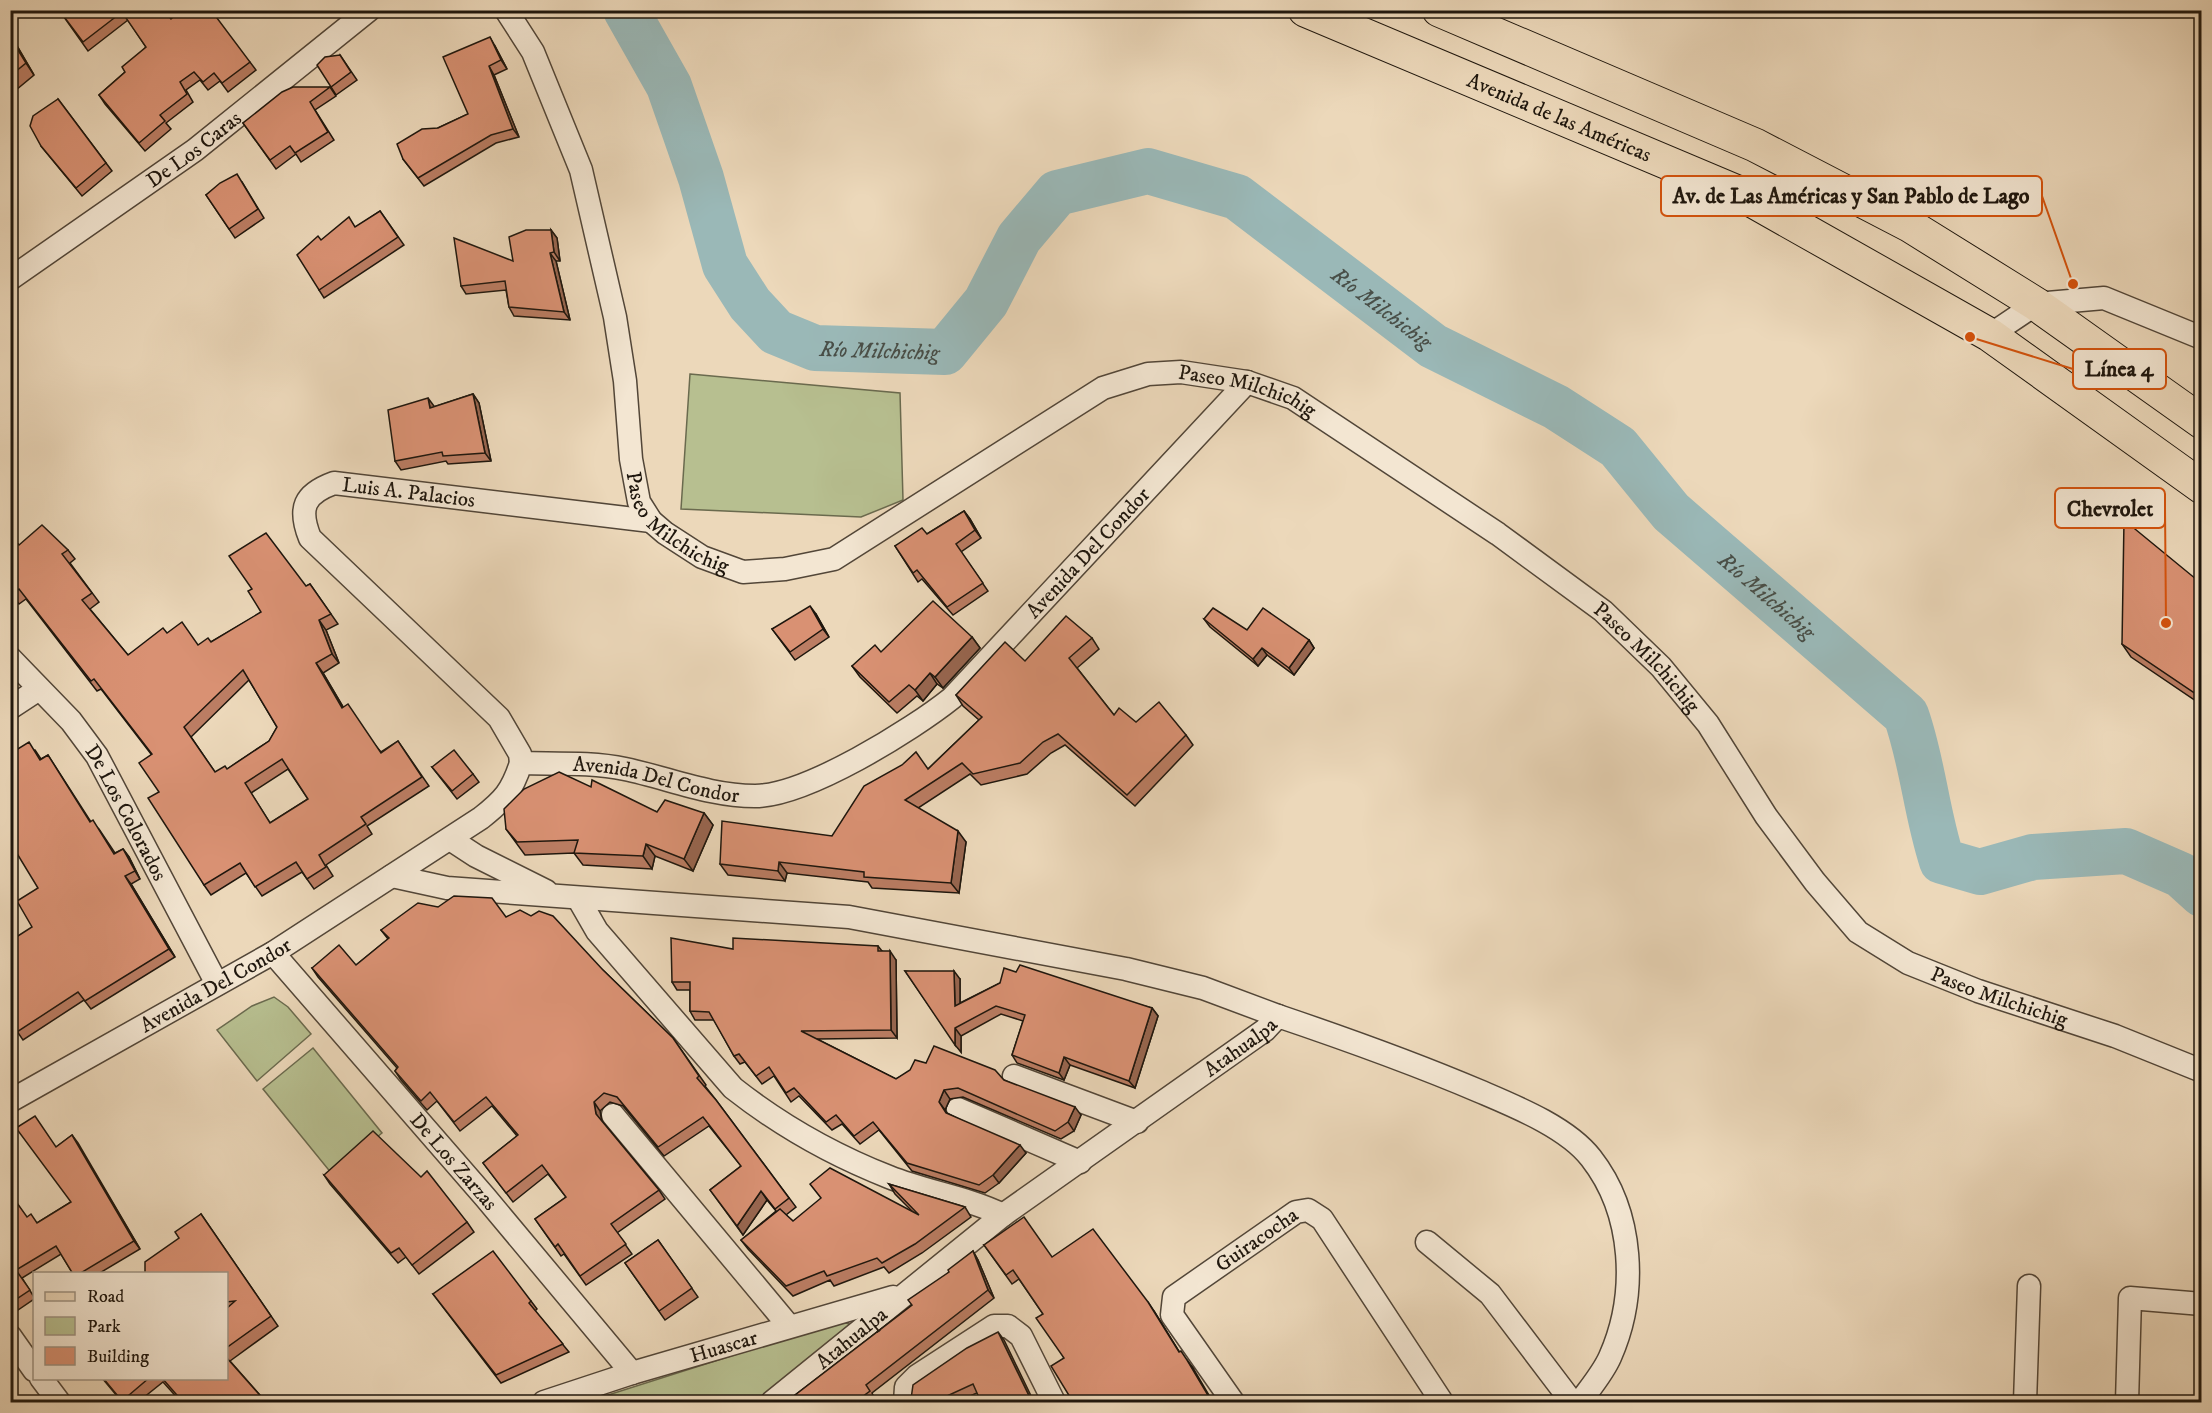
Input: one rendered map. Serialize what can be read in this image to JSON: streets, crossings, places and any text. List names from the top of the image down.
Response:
{
  "streets": {
    "main road": ["Avenida de las Américas"],
    "street": [
      "De Los Caras",
      "Paseo Milchichig",
      "Luis A. Palacios",
      "Avenida Del Condor",
      "De Los Colorados",
      "Atahualpa",
      "De Los Zarzas",
      "Guiracocha",
      "Huascar"
    ]
  },
  "crossings": [
    ["Paseo Milchichig", "Luis A. Palacios"],
    ["Paseo Milchichig", "Avenida Del Condor"],
    ["Luis A. Palacios", "Avenida Del Condor"],
    ["Avenida Del Condor", "De Los Colorados"],
    ["Avenida Del Condor", "De Los Zarzas"],
    ["Atahualpa", "Huascar"],
    ["De Los Zarzas", "Huascar"]
  ],
  "water": ["Río Milchichig"],
  "places": ["Av. de Las Américas y San Pablo de Lago", "Línea 4", "Chevrolet"],
  "legend": ["Road", "Park", "Building"]
}
